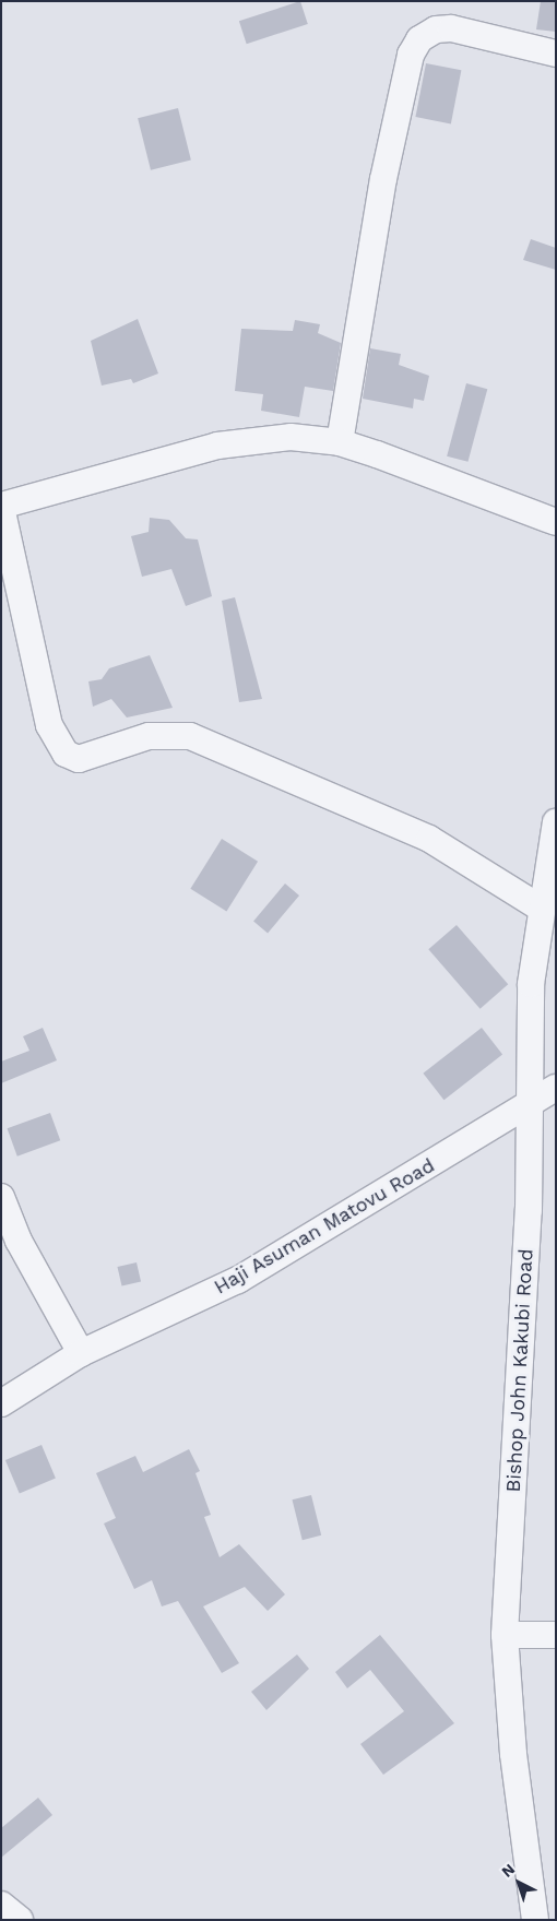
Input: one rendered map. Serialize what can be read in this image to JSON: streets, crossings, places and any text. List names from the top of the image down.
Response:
{
  "streets": {
    "street": ["Haji Asuman Matovu Road", "Bishop John Kakubi Road"]
  },
  "crossings": [
    ["Haji Asuman Matovu Road", "Bishop John Kakubi Road"]
  ],
  "north": "top left"
}
